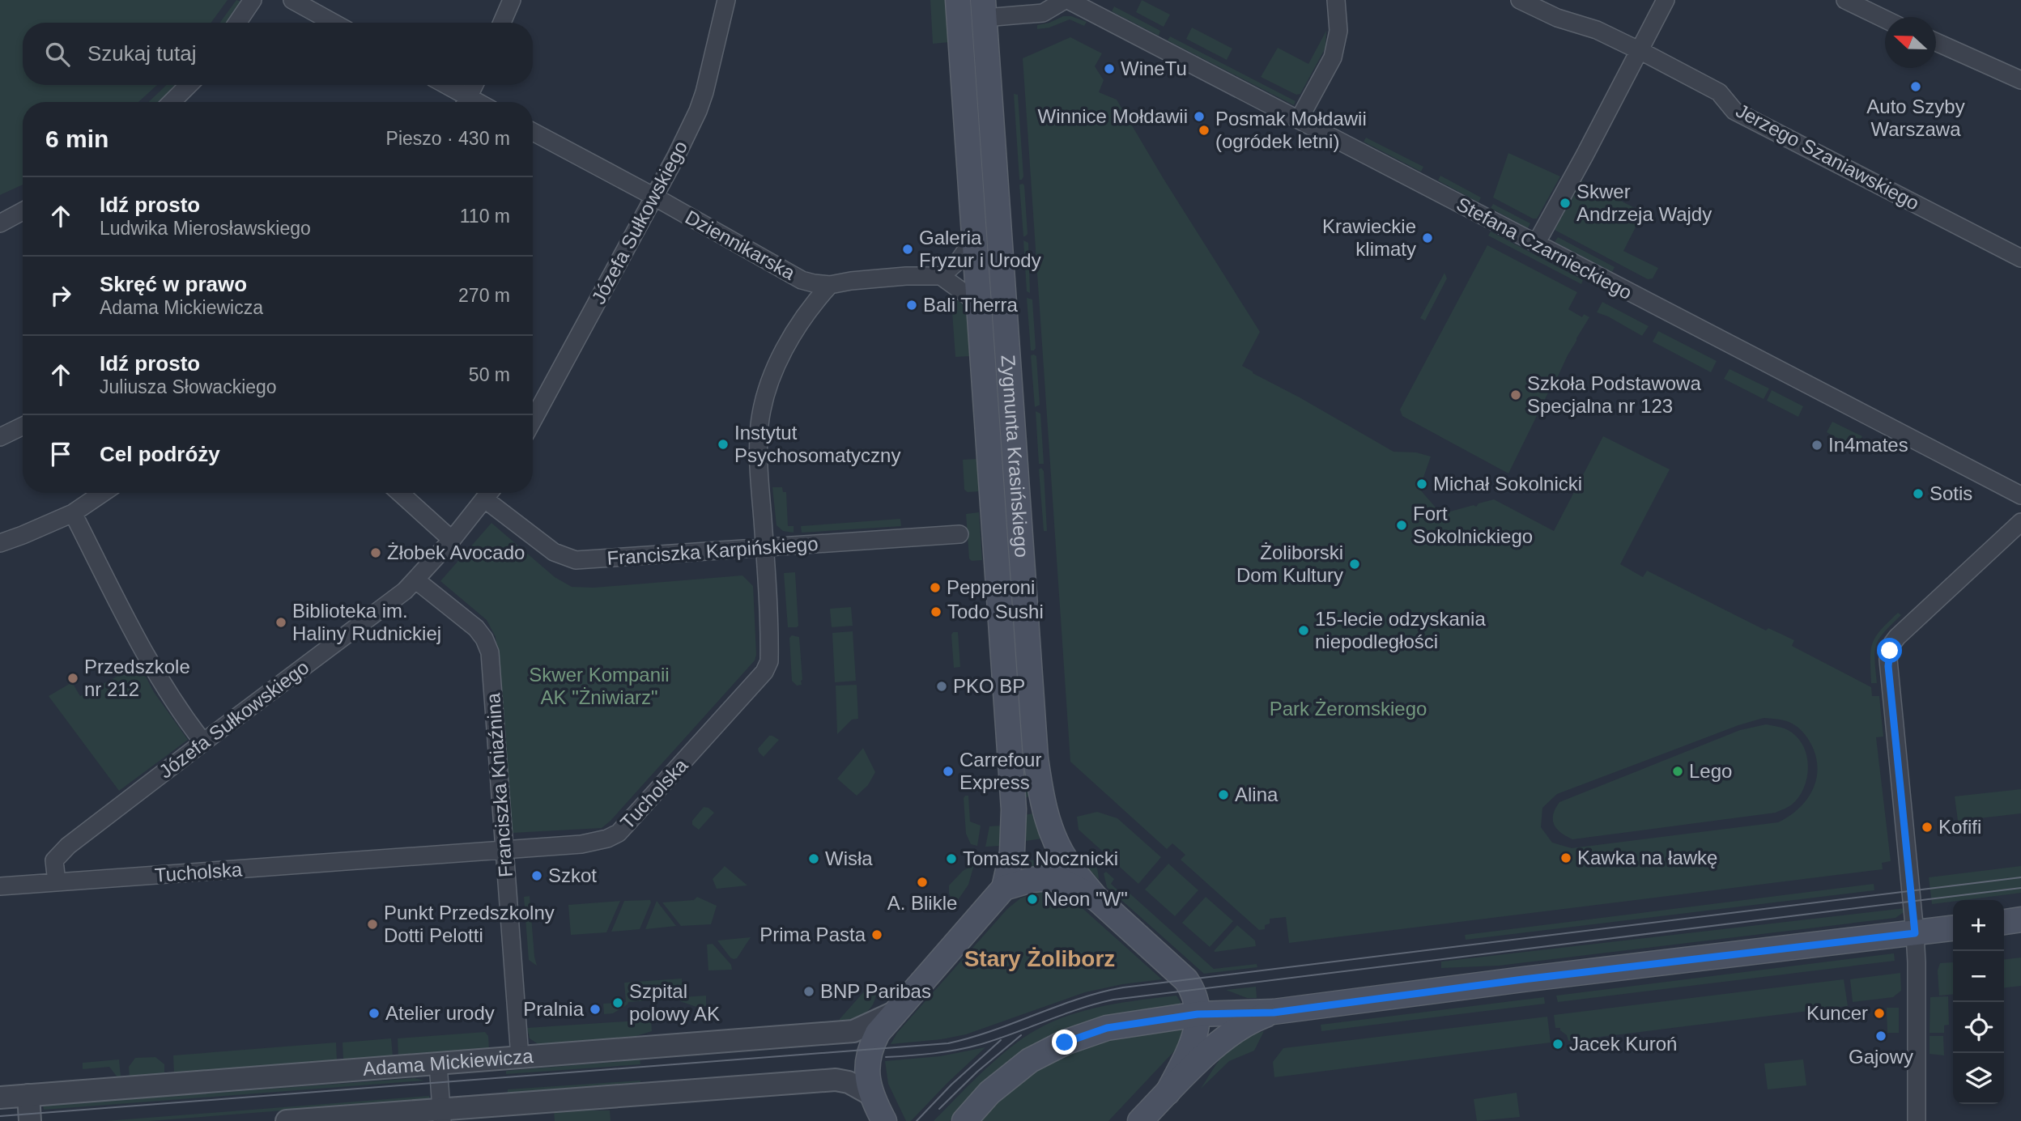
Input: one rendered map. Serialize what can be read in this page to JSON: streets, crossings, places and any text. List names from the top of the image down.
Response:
{
  "streets": {
    "main road": ["Zygmunta Krasińskiego"],
    "street": [
      "Jerzego Szaniawskiego",
      "Józefa Sułkowskiego",
      "Dziennikarska",
      "Stefana Czarnieckiego",
      "Franciszka Karpińskiego",
      "Franciszka Kniaźnina",
      "Tucholska",
      "Adama Mickiewicza"
    ]
  },
  "crossings": [
    ["Józefa Sułkowskiego", "Dziennikarska"],
    ["Józefa Sułkowskiego", "Franciszka Karpińskiego"],
    ["Józefa Sułkowskiego", "Franciszka Kniaźnina"],
    ["Józefa Sułkowskiego", "Tucholska"],
    ["Dziennikarska", "Tucholska"],
    ["Stefana Czarnieckiego", "Zygmunta Krasińskiego"],
    ["Franciszka Karpińskiego", "Tucholska"],
    ["Franciszka Kniaźnina", "Tucholska"],
    ["Franciszka Kniaźnina", "Adama Mickiewicza"]
  ],
  "districts": ["Stary Żoliborz"],
  "parks": ["Skwer Kompanii AK \"Żniwiarz\"", "Park Żeromskiego"],
  "places": [
    "WineTu",
    "Auto Szyby Warszawa",
    "Winnice Mołdawii",
    "Posmak Mołdawii (ogródek letni)",
    "Skwer Andrzeja Wajdy",
    "Krawieckie klimaty",
    "Galeria Fryzur i Urody",
    "Bali Therra",
    "Szkoła Podstawowa Specjalna nr 123",
    "Instytut Psychosomatyczny",
    "In4mates",
    "Michał Sokolnicki",
    "Sotis",
    "Fort Sokolnickiego",
    "Żłobek Avocado",
    "Żoliborski Dom Kultury",
    "Pepperoni",
    "Todo Sushi",
    "Biblioteka im. Haliny Rudnickiej",
    "15-lecie odzyskania niepodległości",
    "Przedszkole nr 212",
    "PKO BP",
    "Carrefour Express",
    "Lego",
    "Alina",
    "Kofifi",
    "Kawka na ławkę",
    "Wisła",
    "Tomasz Nocznicki",
    "Szkot",
    "A. Blikle",
    "Neon \"W\"",
    "Punkt Przedszkolny Dotti Pelotti",
    "Prima Pasta",
    "BNP Paribas",
    "Szpital polowy AK",
    "Pralnia",
    "Atelier urody",
    "Kuncer",
    "Gajowy",
    "Jacek Kuroń"
  ],
  "north": "left",
  "page": {
    "search": "Szukaj tutaj",
    "heading": ["6 min", "Pieszo · 430 m"],
    "list": [
      ["Idź prosto", "Ludwika Mierosławskiego", "110 m"],
      ["Skręć w prawo", "Adama Mickiewicza", "270 m"],
      ["Idź prosto", "Juliusza Słowackiego", "50 m"],
      "Cel podróży"
    ],
    "map_buttons": ["+", "−"]
  }
}
